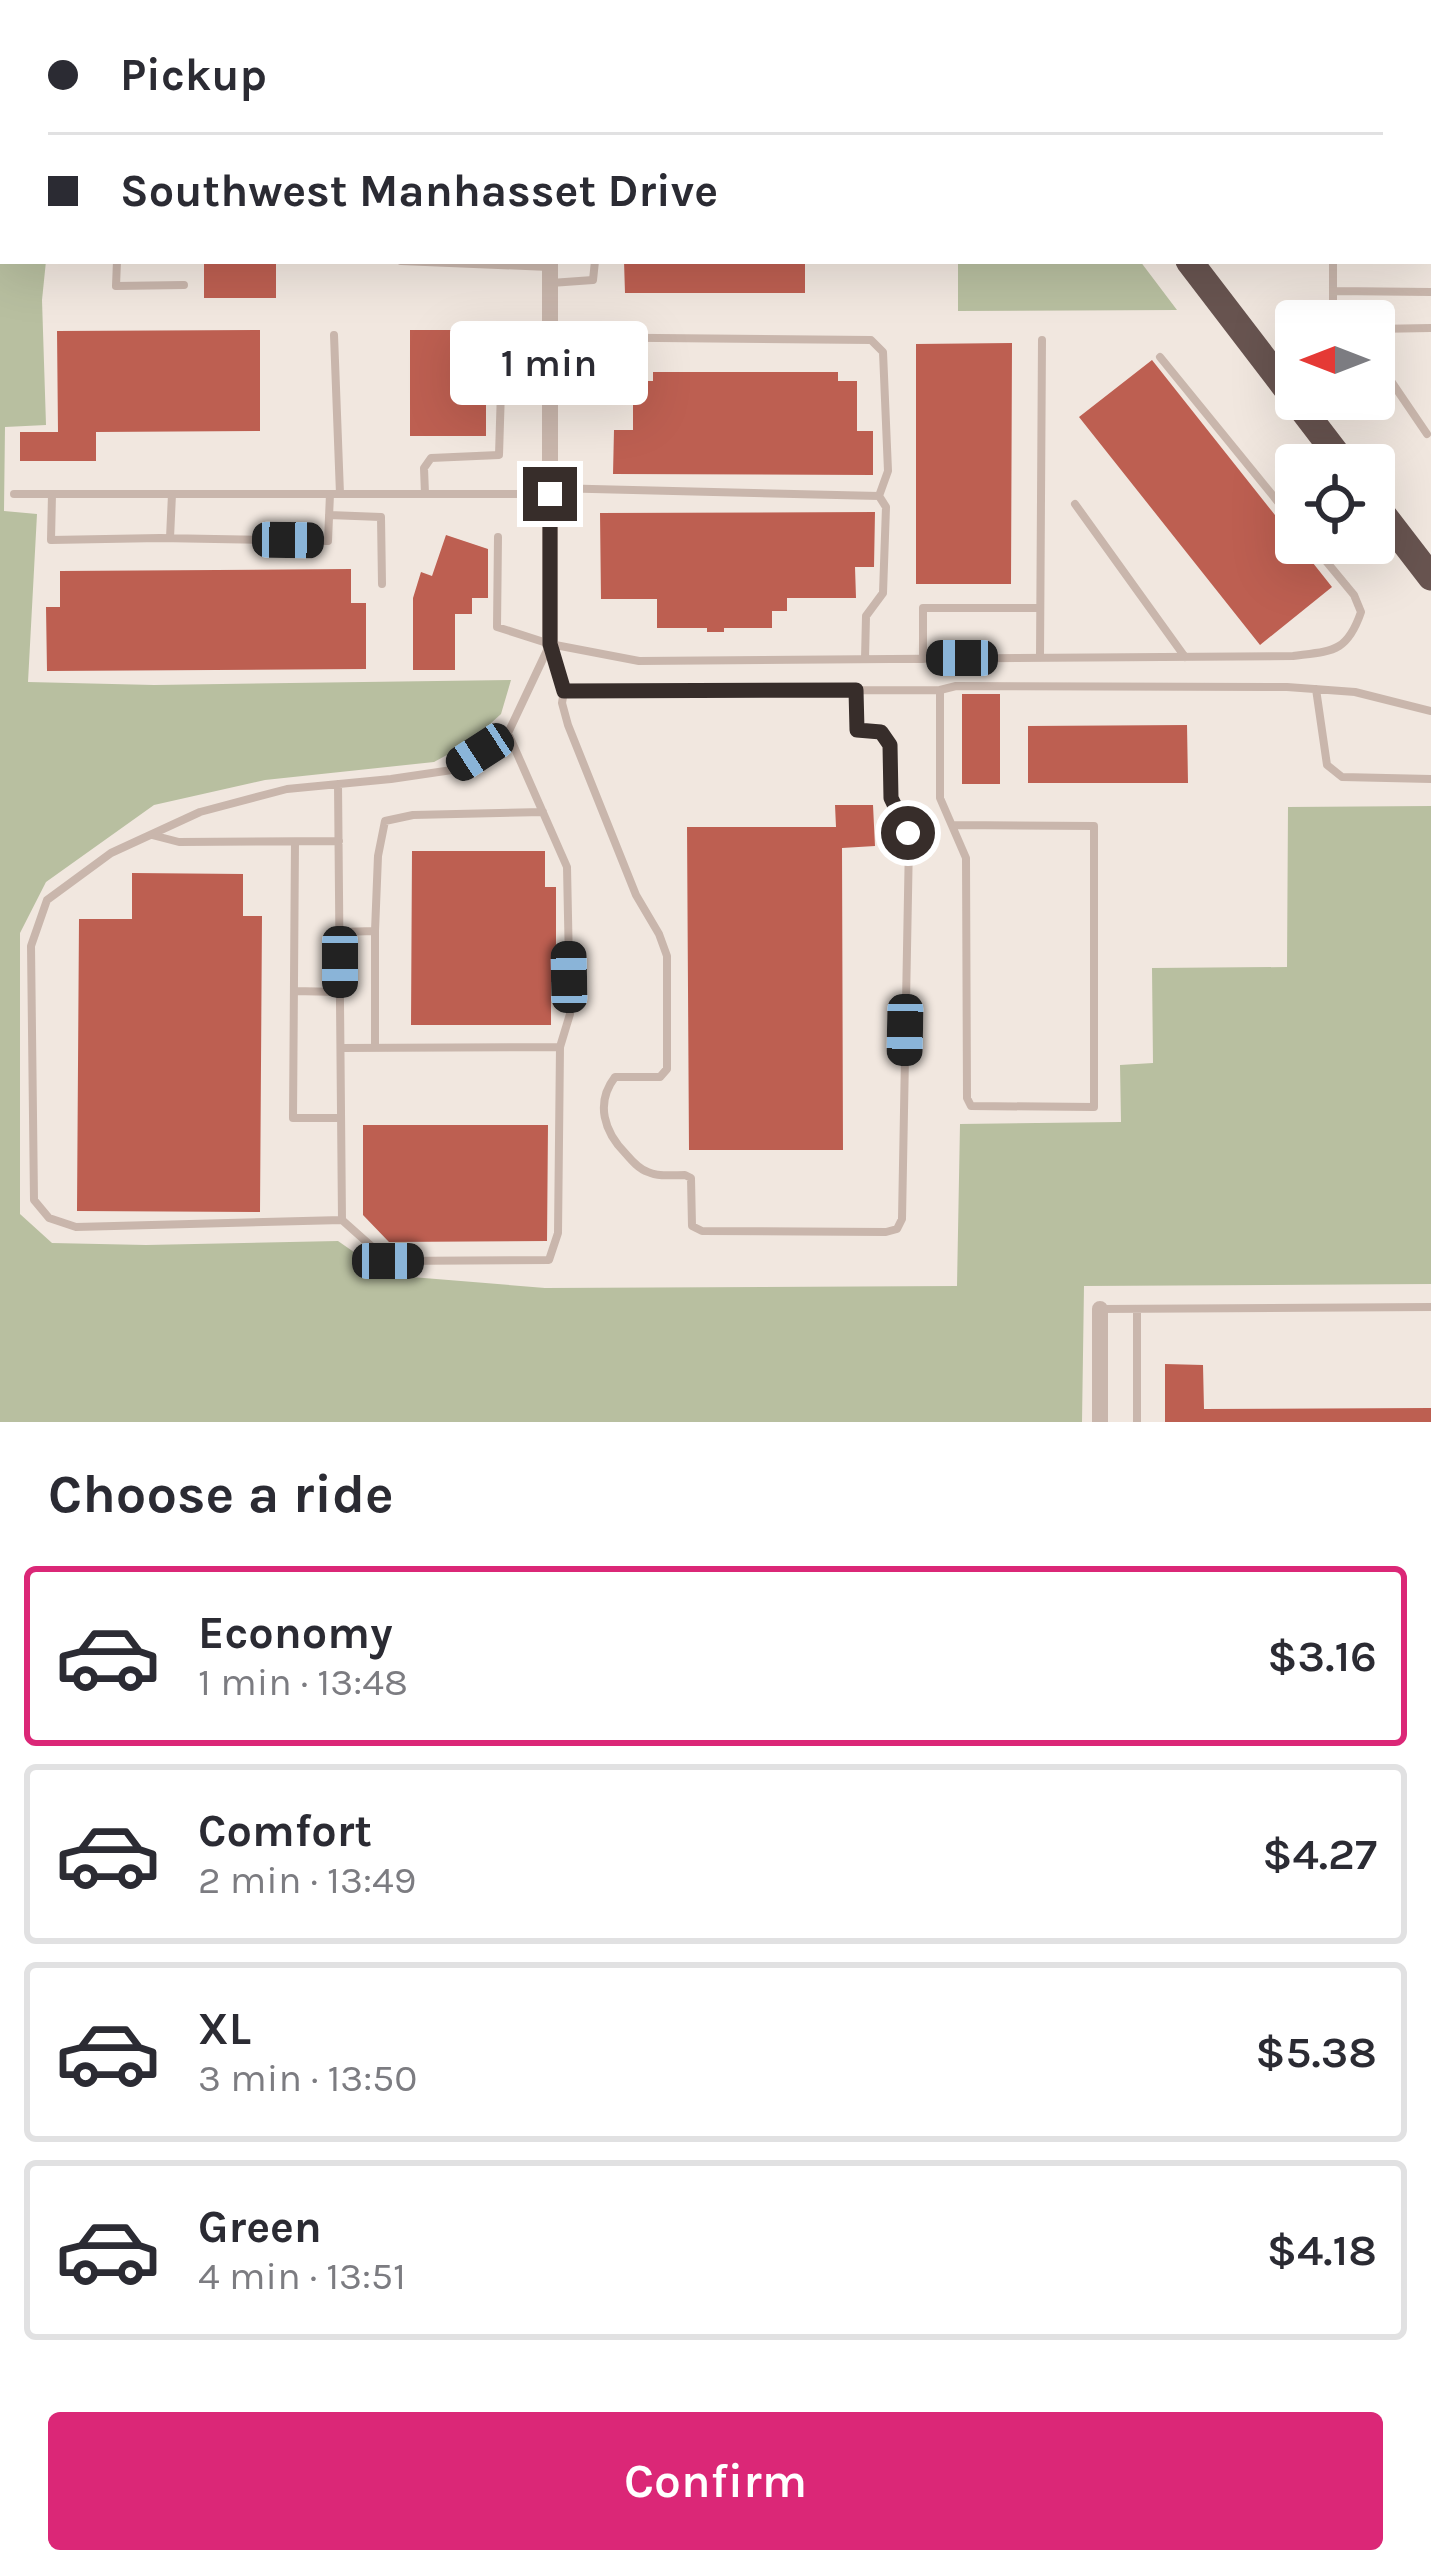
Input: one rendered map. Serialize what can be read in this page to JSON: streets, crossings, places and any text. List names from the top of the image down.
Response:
{
  "north": "left",
  "page": {
    "banner": ["Pickup", "Southwest Manhasset Drive"],
    "bubble": "1 min",
    "heading": "Choose a ride",
    "list": [
      {
        "name": "Economy",
        "note": "1 min · 13:48",
        "value": "$3.16"
      },
      {
        "name": "Comfort",
        "note": "2 min · 13:49",
        "value": "$4.27"
      },
      {
        "name": "XL",
        "note": "3 min · 13:50",
        "value": "$5.38"
      },
      {
        "name": "Green",
        "note": "4 min · 13:51",
        "value": "$4.18"
      }
    ],
    "buttons": "Confirm"
  }
}
